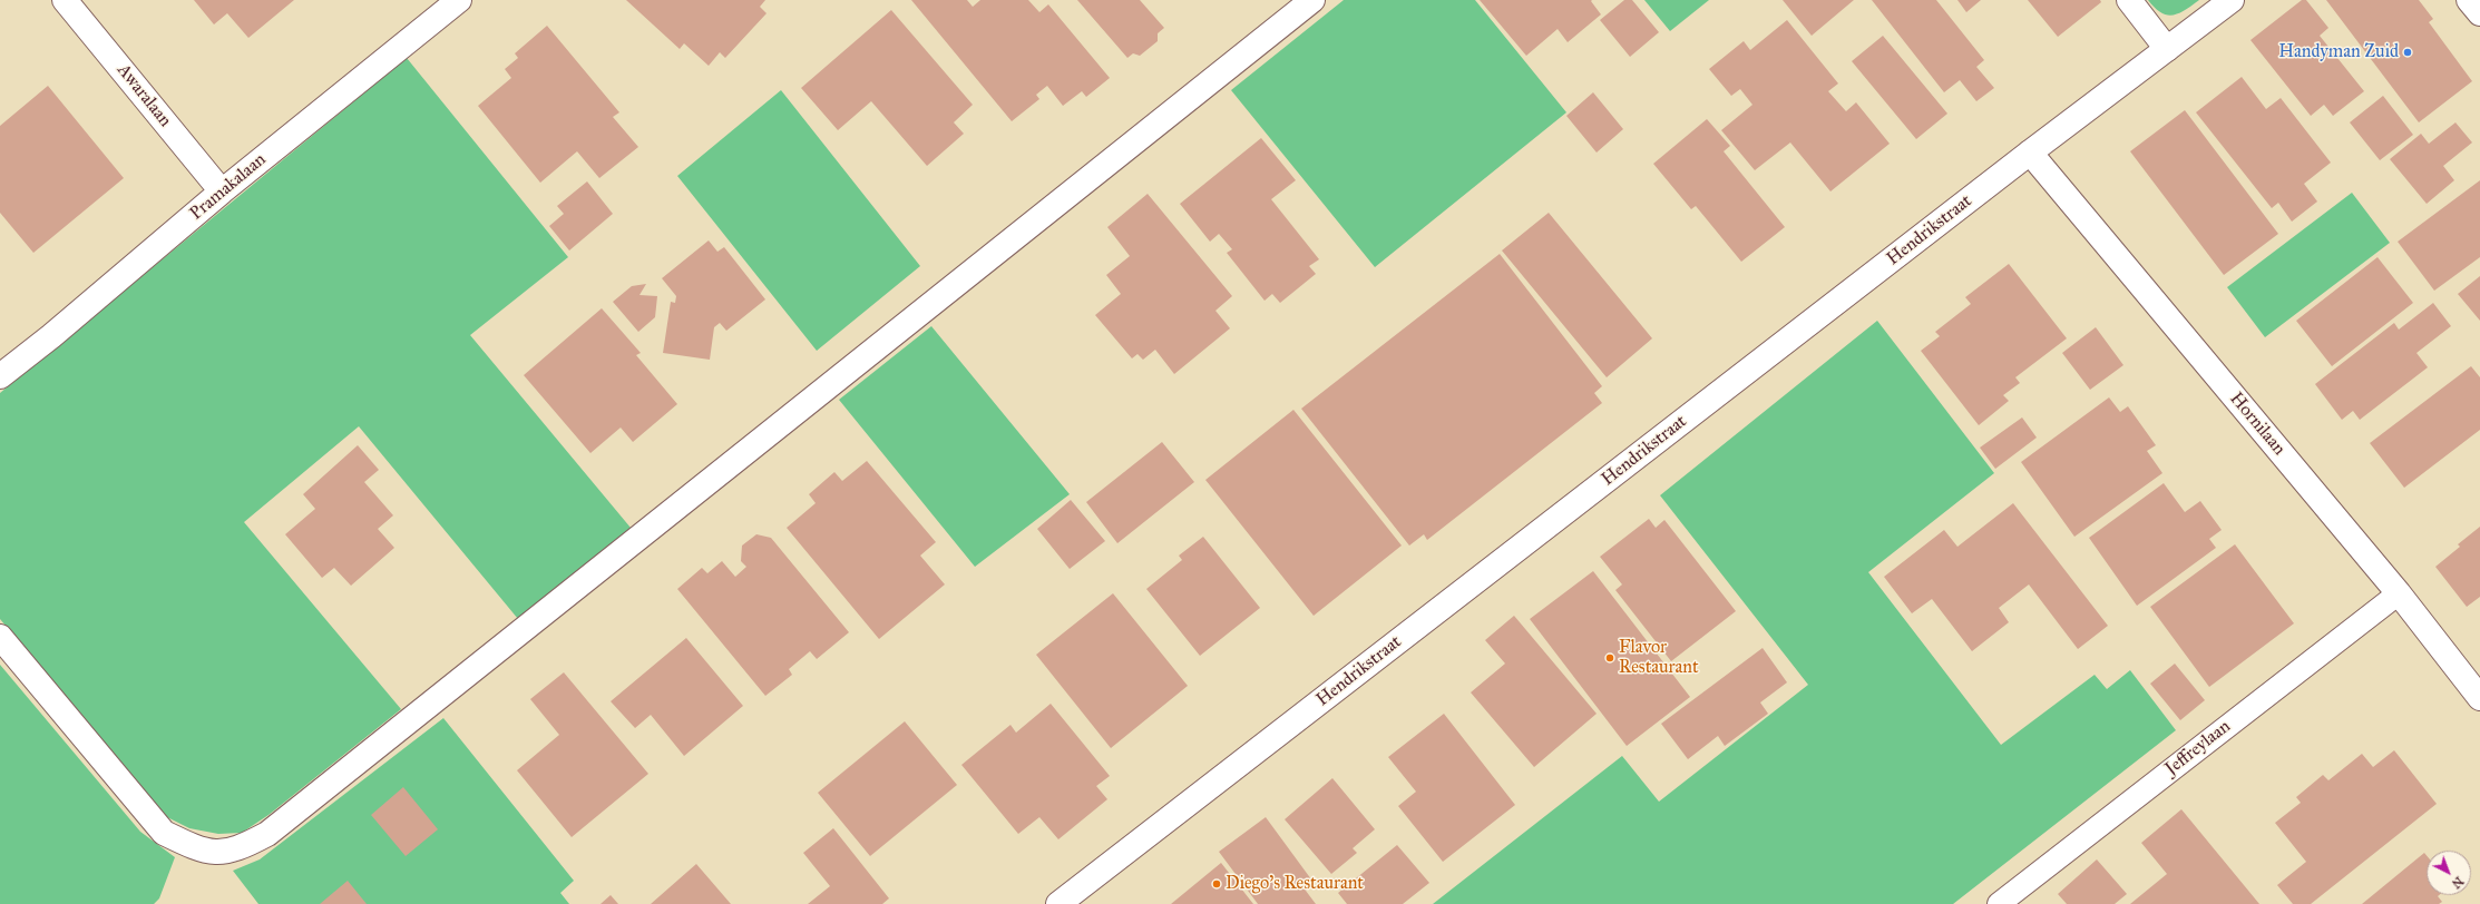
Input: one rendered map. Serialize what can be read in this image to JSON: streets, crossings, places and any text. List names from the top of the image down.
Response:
{
  "streets": {
    "street": [
      "Awaralaan",
      "Pramakalaan",
      "Hendrikstraat",
      "Hornilaan"
    ],
    "lane": ["Jeffreylaan"]
  },
  "crossings": [
    ["Awaralaan", "Pramakalaan"],
    ["Hendrikstraat", "Hornilaan"],
    ["Hornilaan", "Jeffreylaan"]
  ],
  "places": ["Handyman Zuid", "Flavor Restaurant", "Diego's Restaurant"],
  "north": "bottom right"
}
